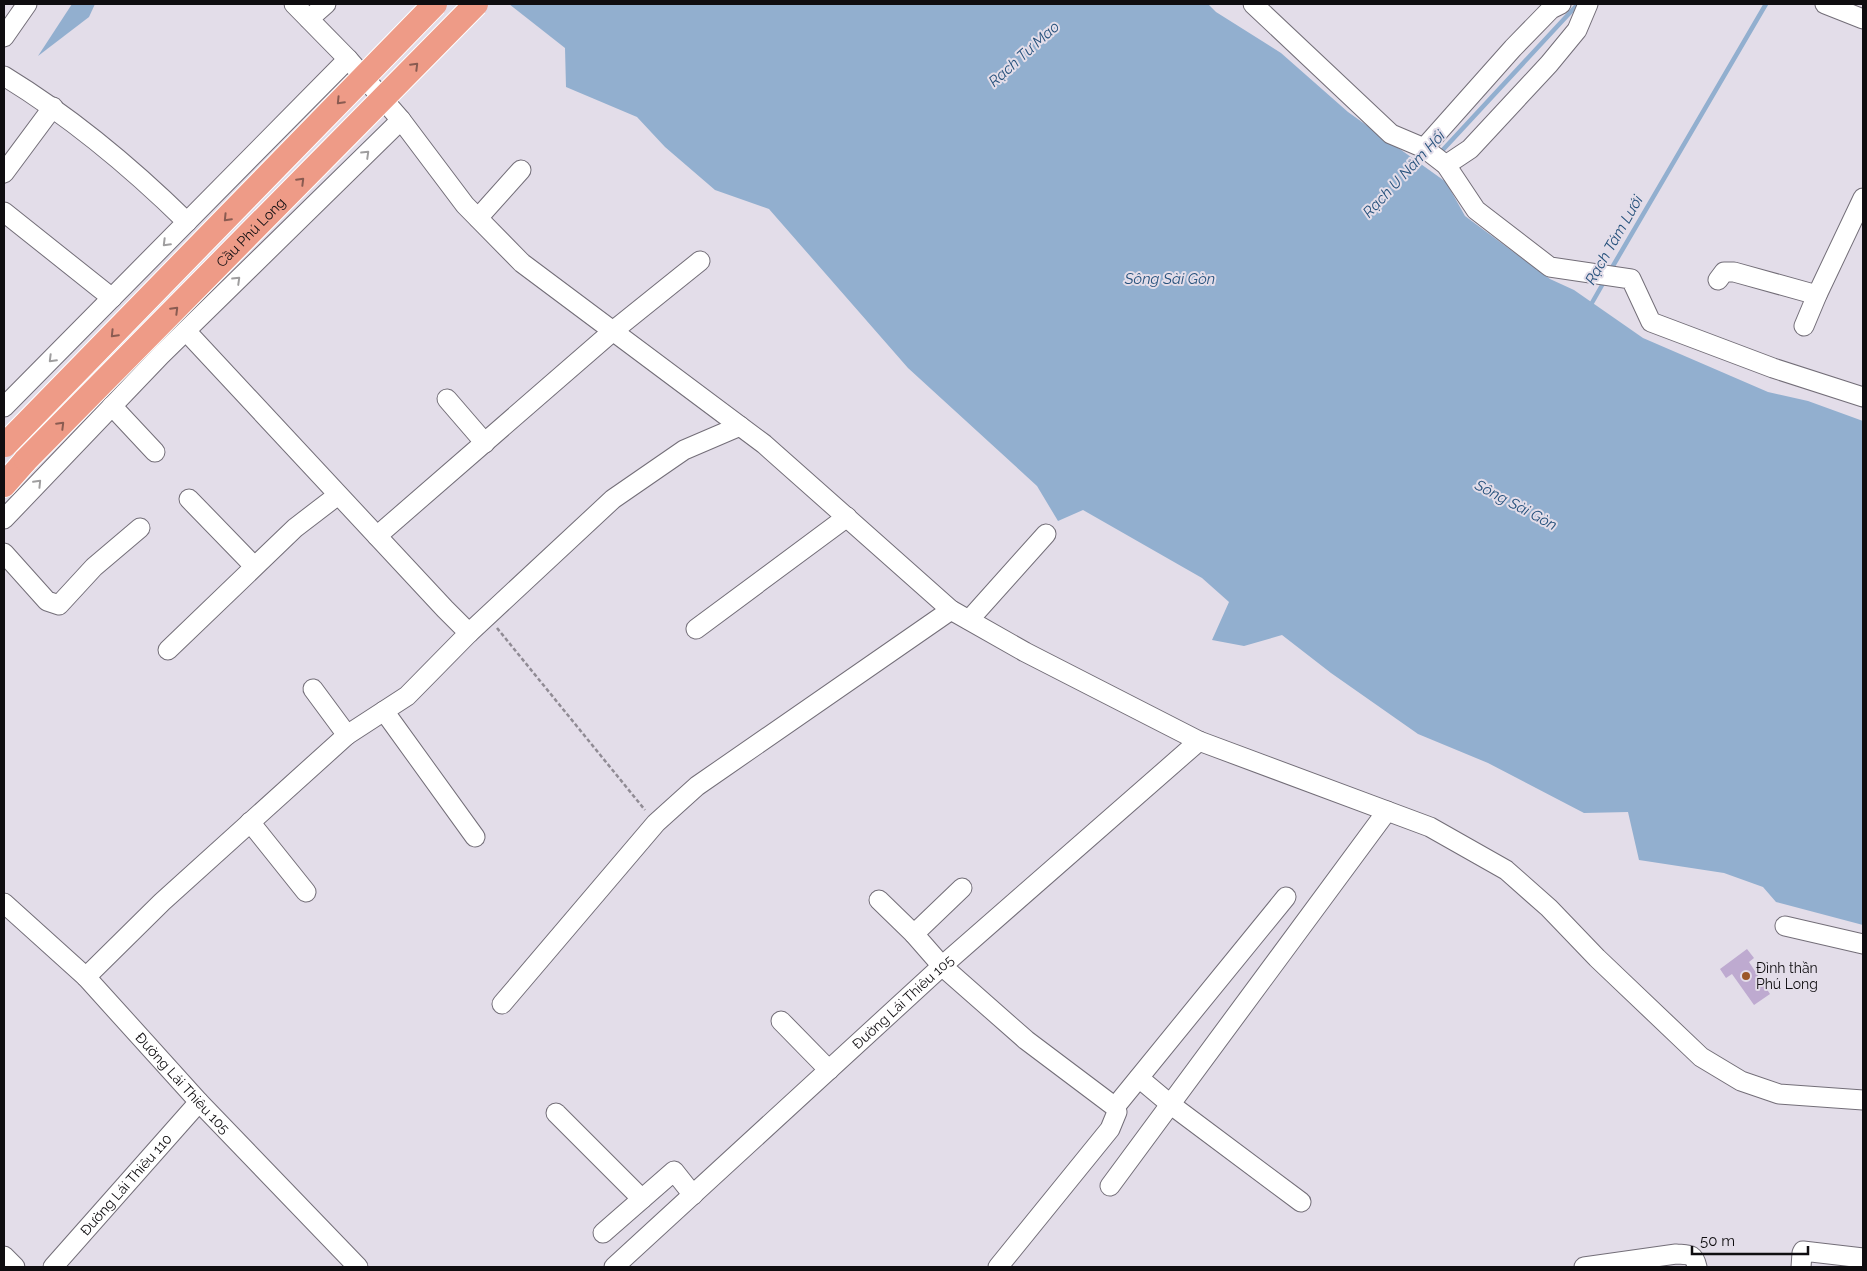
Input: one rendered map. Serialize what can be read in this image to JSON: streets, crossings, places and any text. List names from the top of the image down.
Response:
{
  "streets": {
    "main road": ["Cầu Phú Long"],
    "street": ["Đường Lái Thiêu 105", "Đường Lái Thiêu 110"]
  },
  "crossings": [
    ["Đường Lái Thiêu 105", "Đường Lái Thiêu 110"]
  ],
  "water": [
    "Rạch Tư Mao",
    "Rạch U Năm Hối",
    "Rạch Tám Lưới",
    "Sông Sài Gòn"
  ],
  "places": ["Đình thần Phú Long"],
  "scale_bar": "50 m"
}
